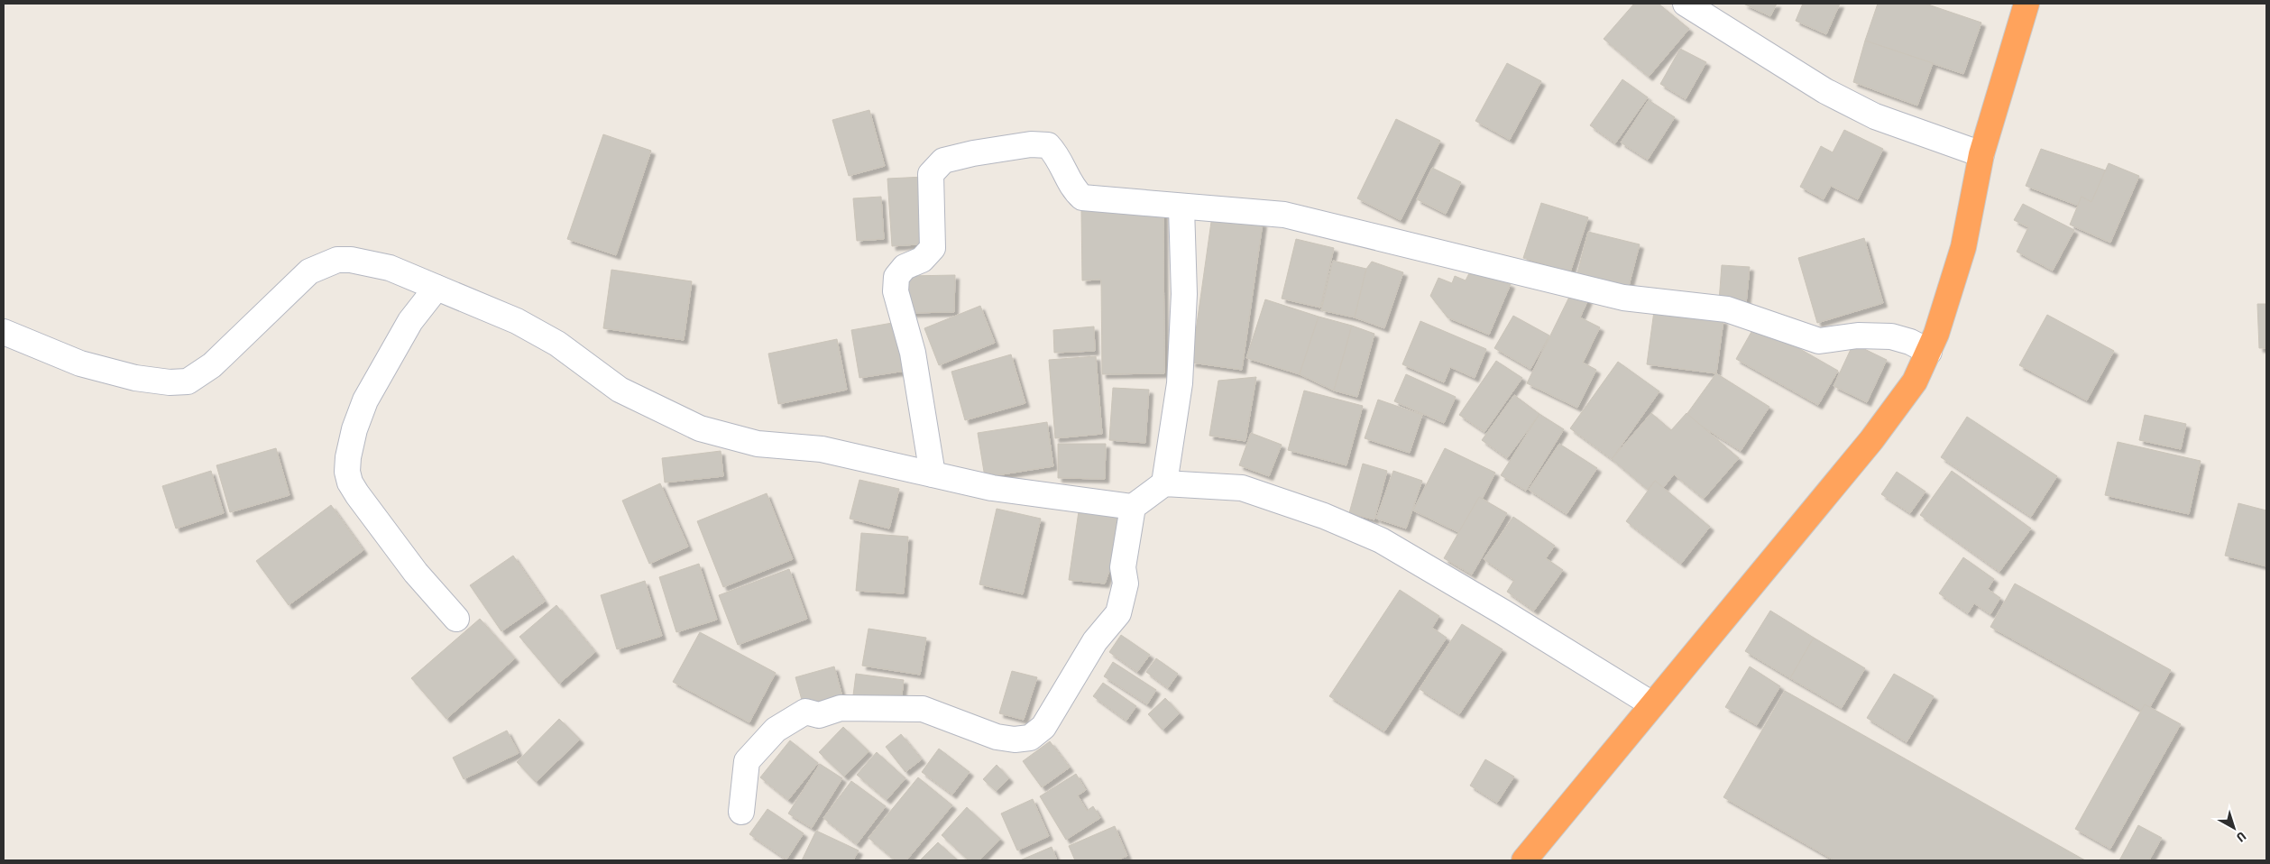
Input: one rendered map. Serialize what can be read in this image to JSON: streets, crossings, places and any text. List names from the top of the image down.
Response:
{
  "north": "bottom right"
}
